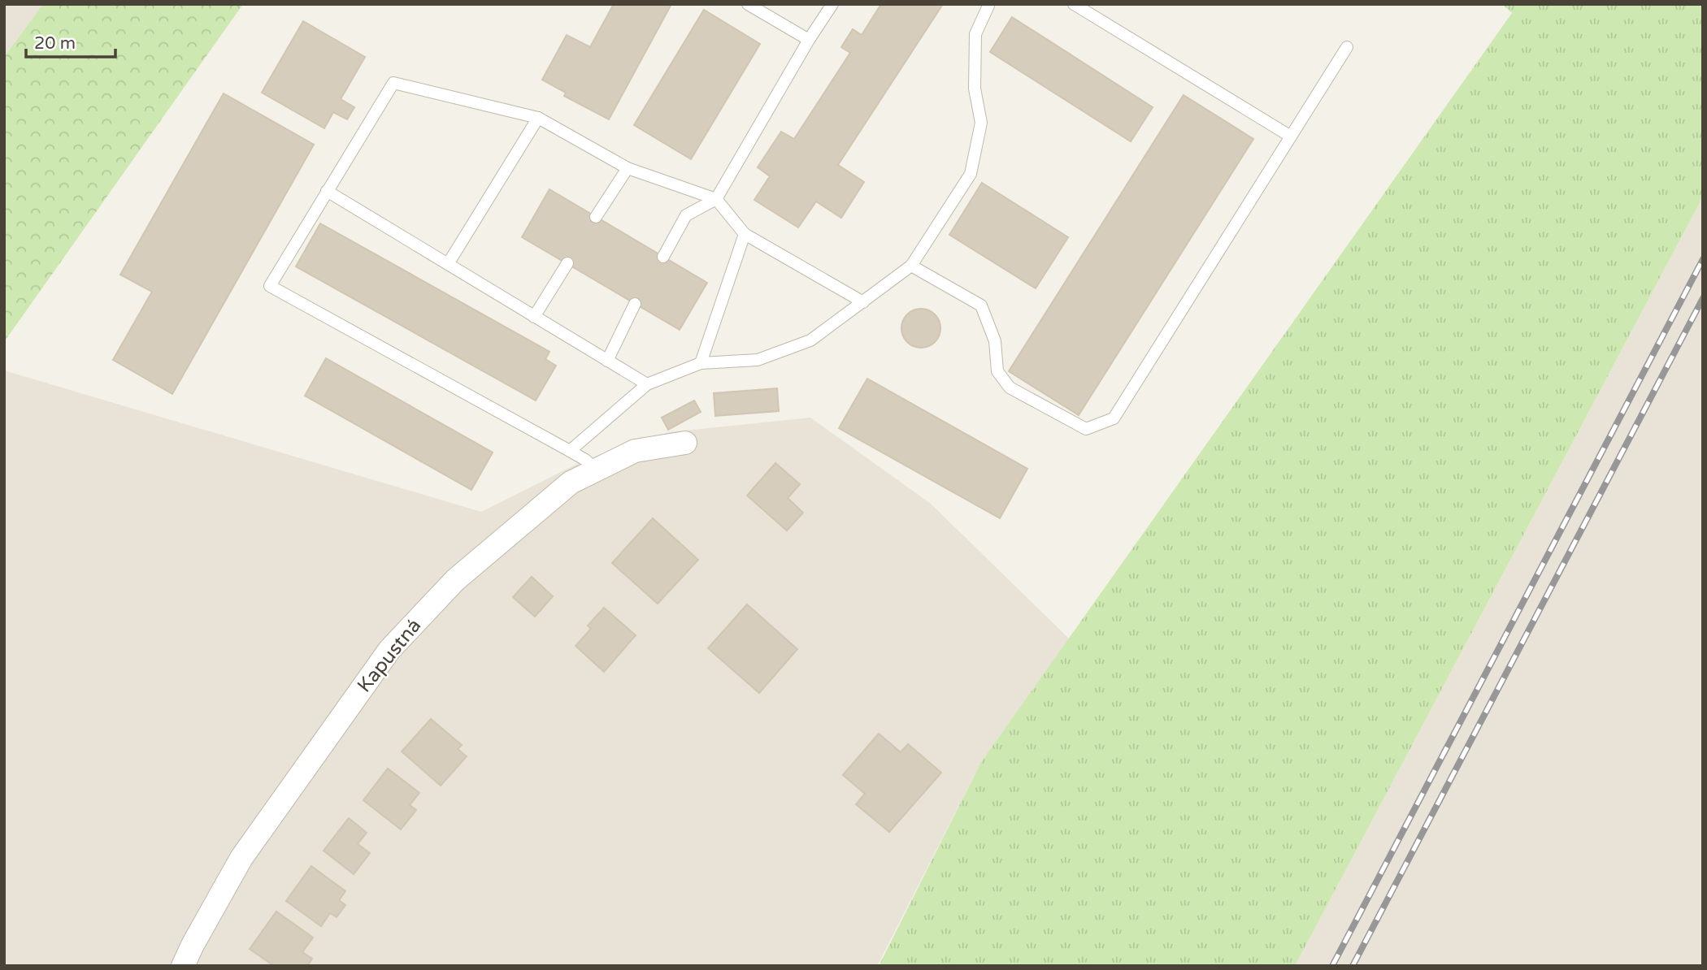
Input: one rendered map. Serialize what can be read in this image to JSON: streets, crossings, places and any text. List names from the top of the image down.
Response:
{
  "streets": {
    "street": ["Kapustná"]
  },
  "scale_bar": "20 m"
}
